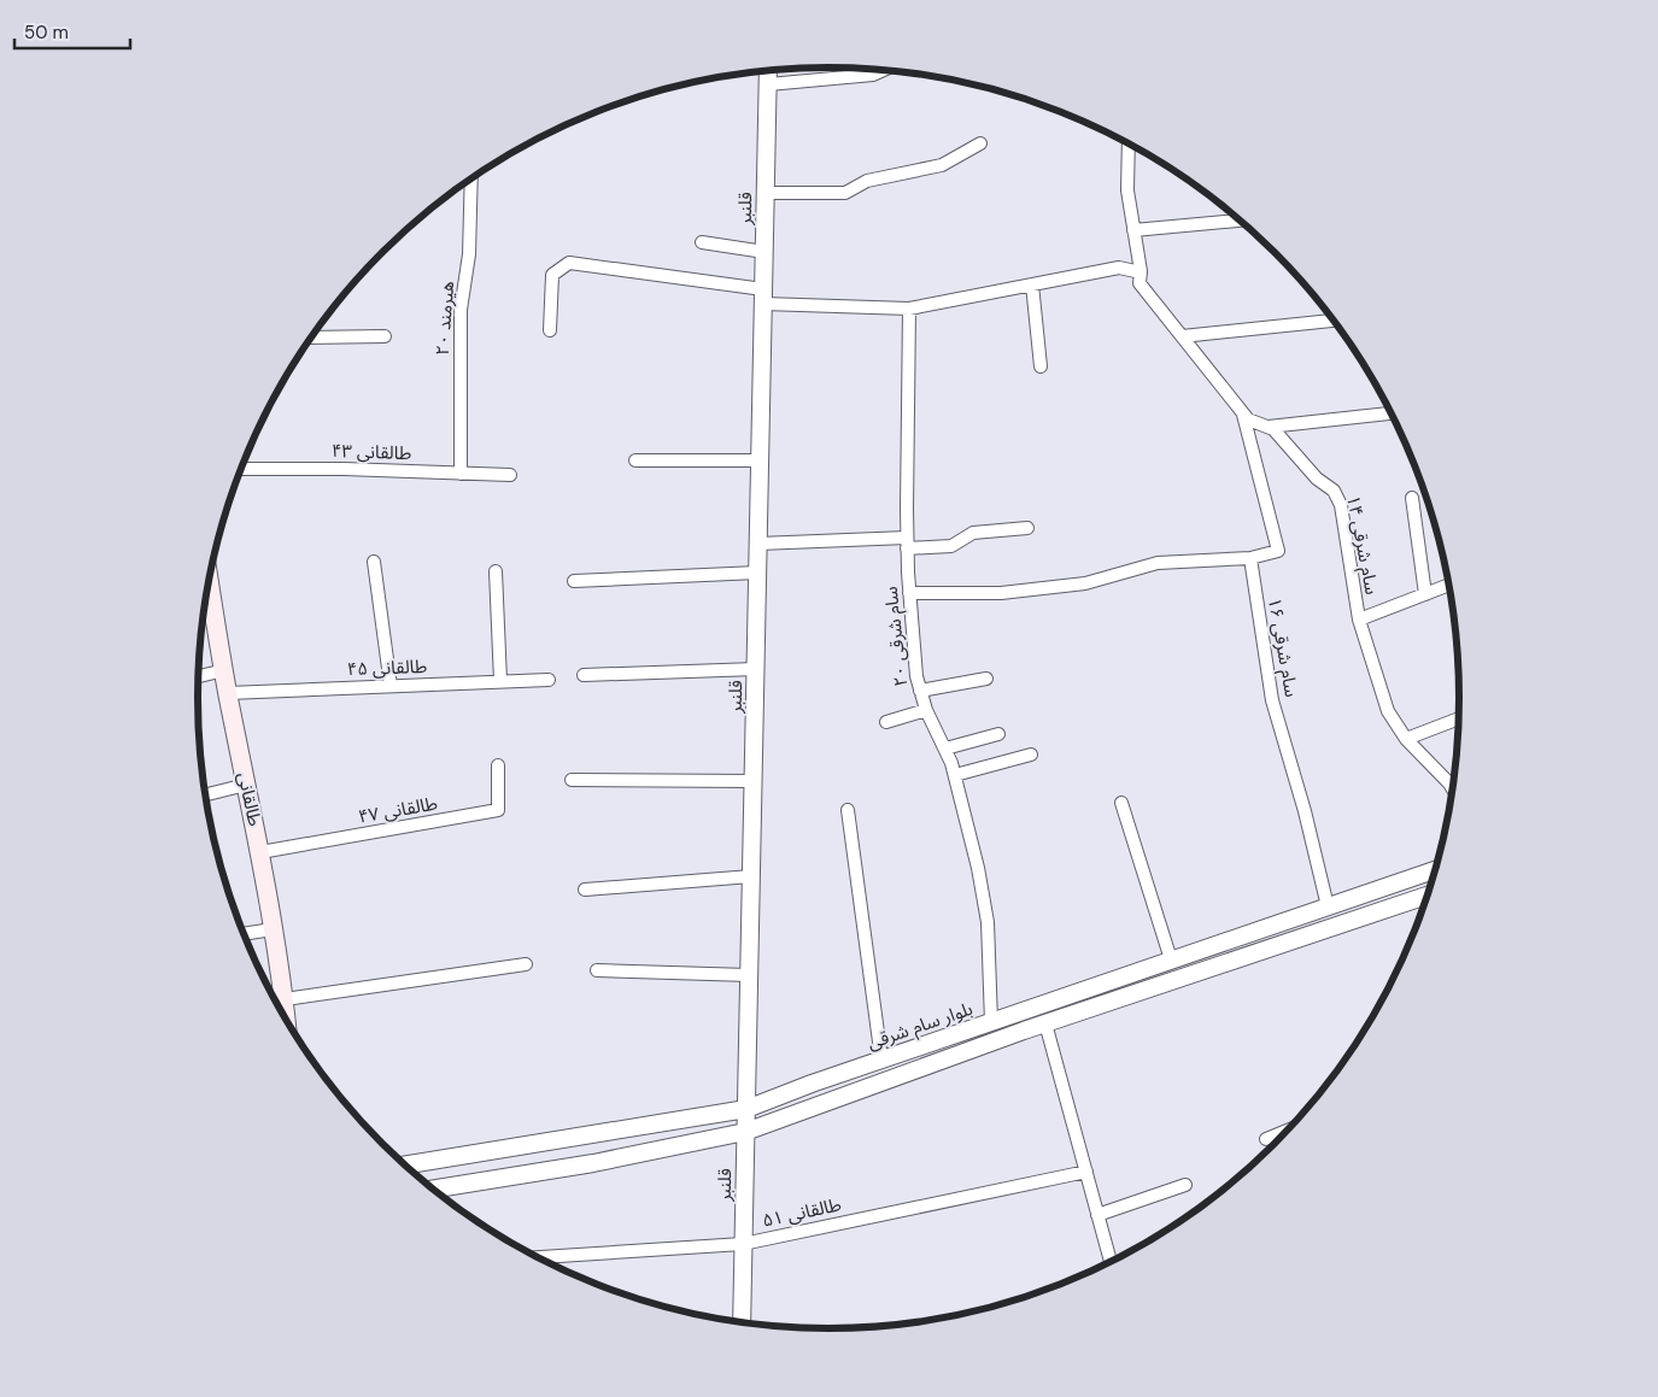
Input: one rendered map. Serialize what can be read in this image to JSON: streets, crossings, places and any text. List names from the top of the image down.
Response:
{
  "streets": {
    "main road": ["طالقانی"],
    "street": [
      "قلنبر",
      "هیرمند ۲۰",
      "طالقانی ۴۳",
      "سام شرقی ۱۴",
      "سام شرقی ۲۰",
      "سام شرقی ۱۶",
      "طالقانی ۴۵",
      "طالقانی ۴۷",
      "بلوار سام شرقی",
      "طالقانی ۵۱"
    ]
  },
  "crossings": [
    ["قلنبر", "بلوار سام شرقی"],
    ["قلنبر", "طالقانی ۵۱"],
    ["هیرمند ۲۰", "طالقانی ۴۳"],
    ["سام شرقی ۲۰", "بلوار سام شرقی"],
    ["سام شرقی ۱۶", "بلوار سام شرقی"],
    ["طالقانی ۴۵", "طالقانی"],
    ["طالقانی", "طالقانی ۴۷"]
  ],
  "scale_bar": "50 m"
}
